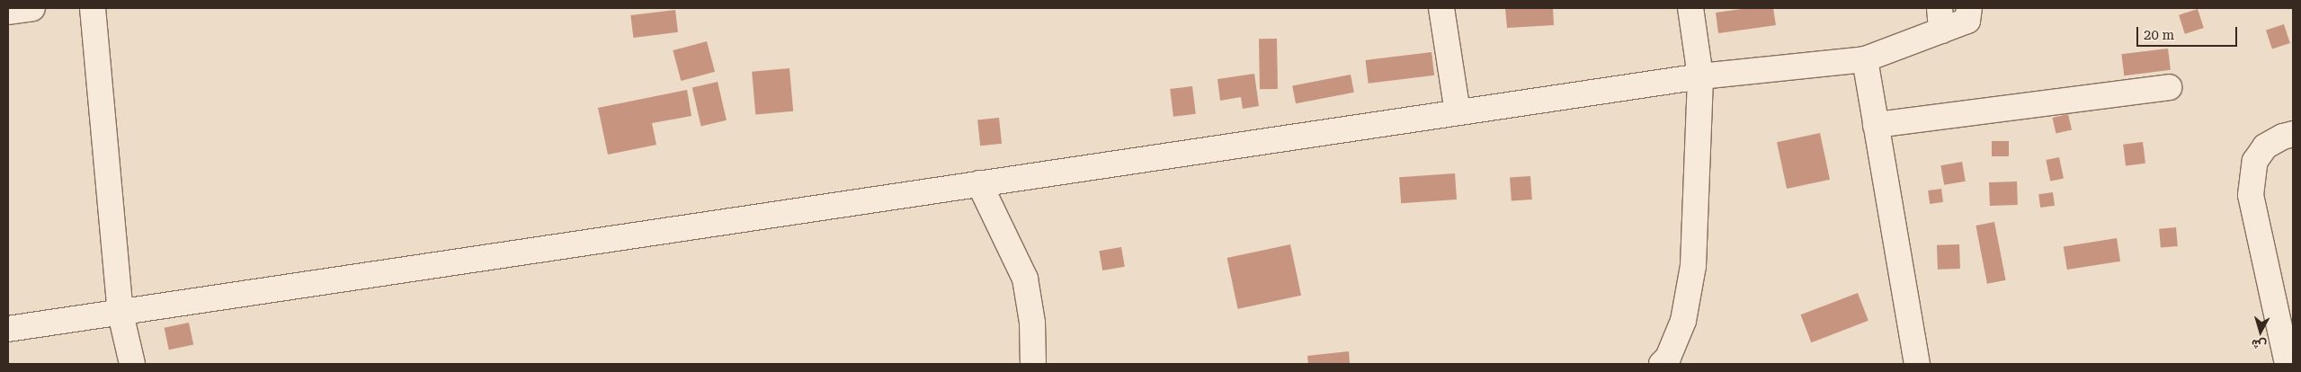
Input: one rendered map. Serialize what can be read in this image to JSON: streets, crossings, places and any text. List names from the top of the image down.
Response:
{
  "scale_bar": "20 m",
  "north": "bottom"
}
